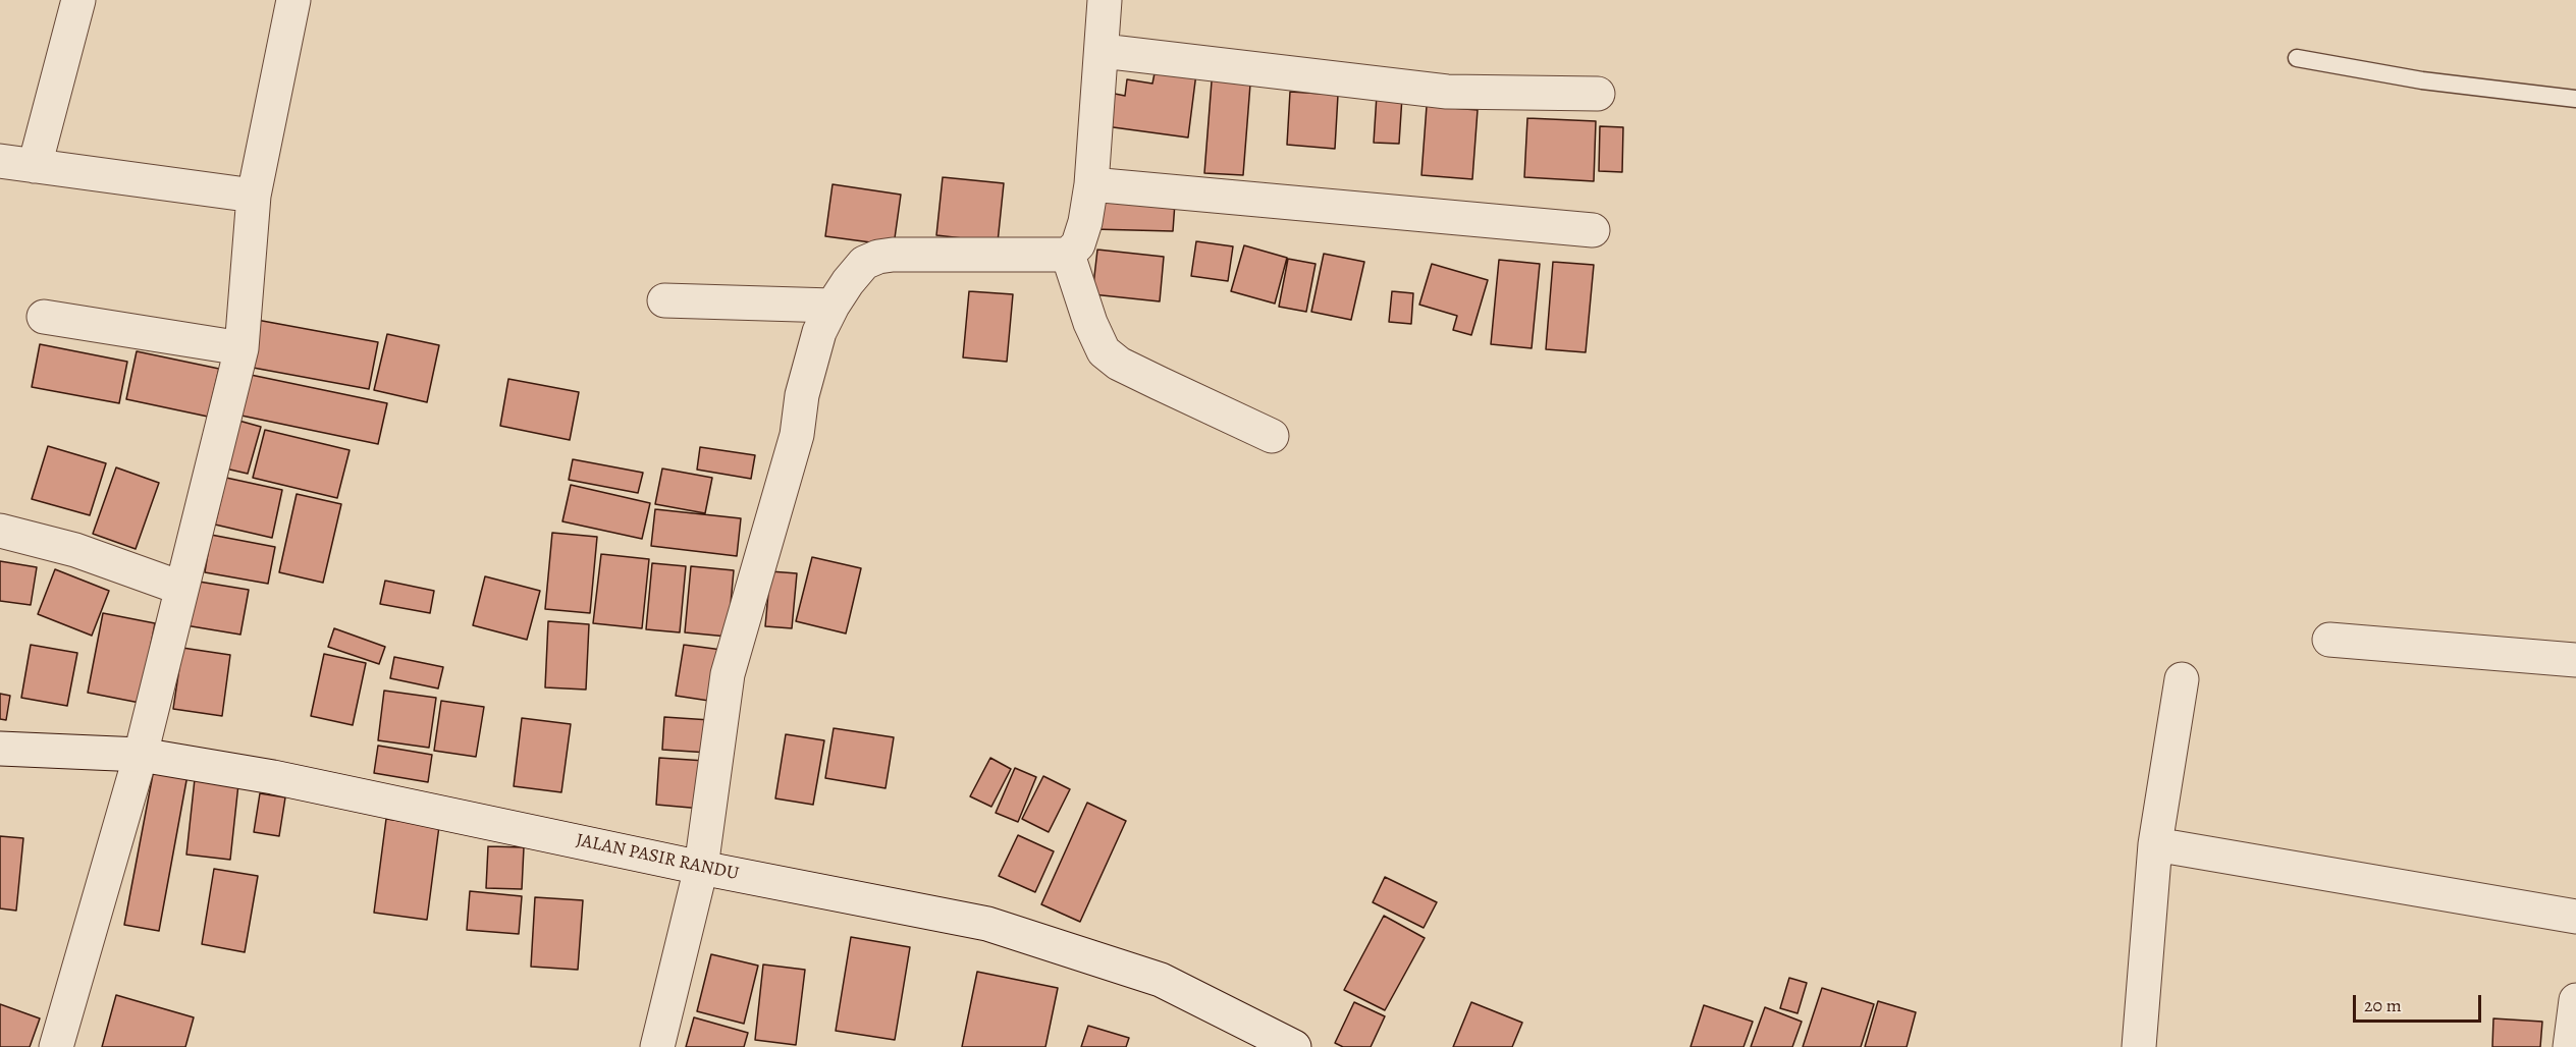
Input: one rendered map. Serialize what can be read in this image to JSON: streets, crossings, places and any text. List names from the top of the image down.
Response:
{
  "streets": {
    "street": ["JALAN PASIR RANDU"]
  },
  "scale_bar": "20 m"
}
